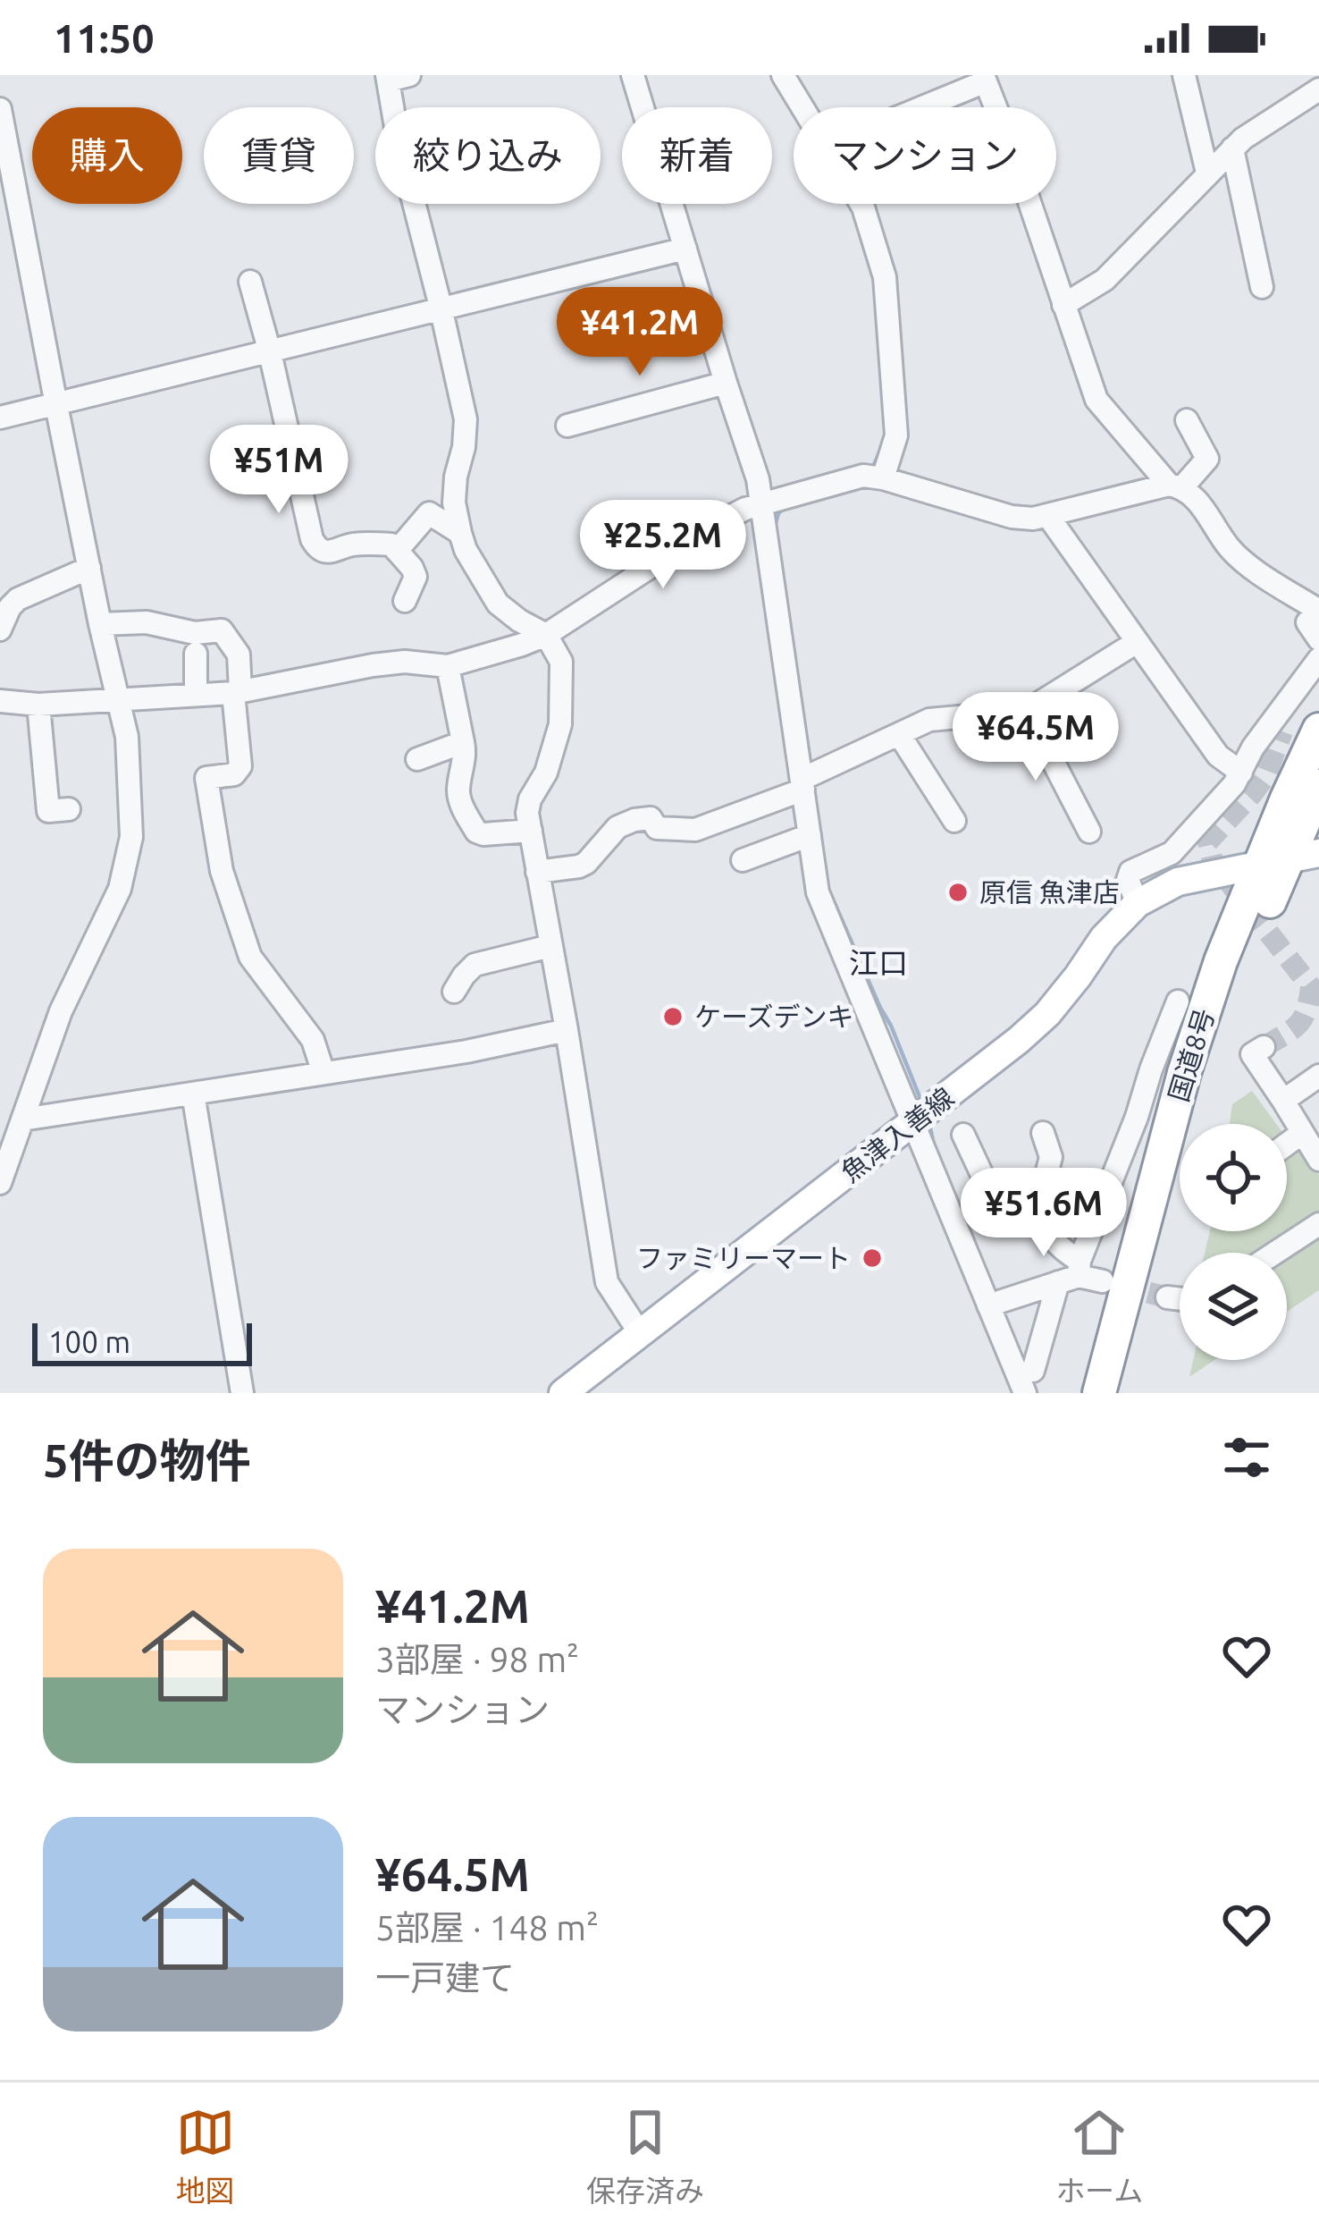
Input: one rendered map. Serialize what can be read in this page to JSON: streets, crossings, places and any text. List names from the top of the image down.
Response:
{
  "streets": {
    "highway": ["国道8号"],
    "main road": ["魚津入善線"]
  },
  "crossings": [
    ["国道8号", "魚津入善線"]
  ],
  "districts": ["江口"],
  "places": ["原信 魚津店", "ケーズデンキ", "ファミリーマート"],
  "scale_bar": "100 m",
  "page": {
    "status": "11:50",
    "chip": [
      "購入",
      "賃貸",
      "絞り込み",
      "新着",
      "マンション"
    ],
    "price": [
      "¥41.2M",
      "¥51M",
      "¥25.2M",
      "¥64.5M",
      "¥51.6M"
    ],
    "scale": "100 m",
    "heading": "5件の物件",
    "list": [
      {
        "name": "¥41.2M",
        "note": "3部屋 · 98 m² · マンション"
      },
      {
        "name": "¥64.5M",
        "note": "5部屋 · 148 m² · 一戸建て"
      }
    ],
    "tabs": ["地図", "保存済み", "ホーム"]
  }
}
